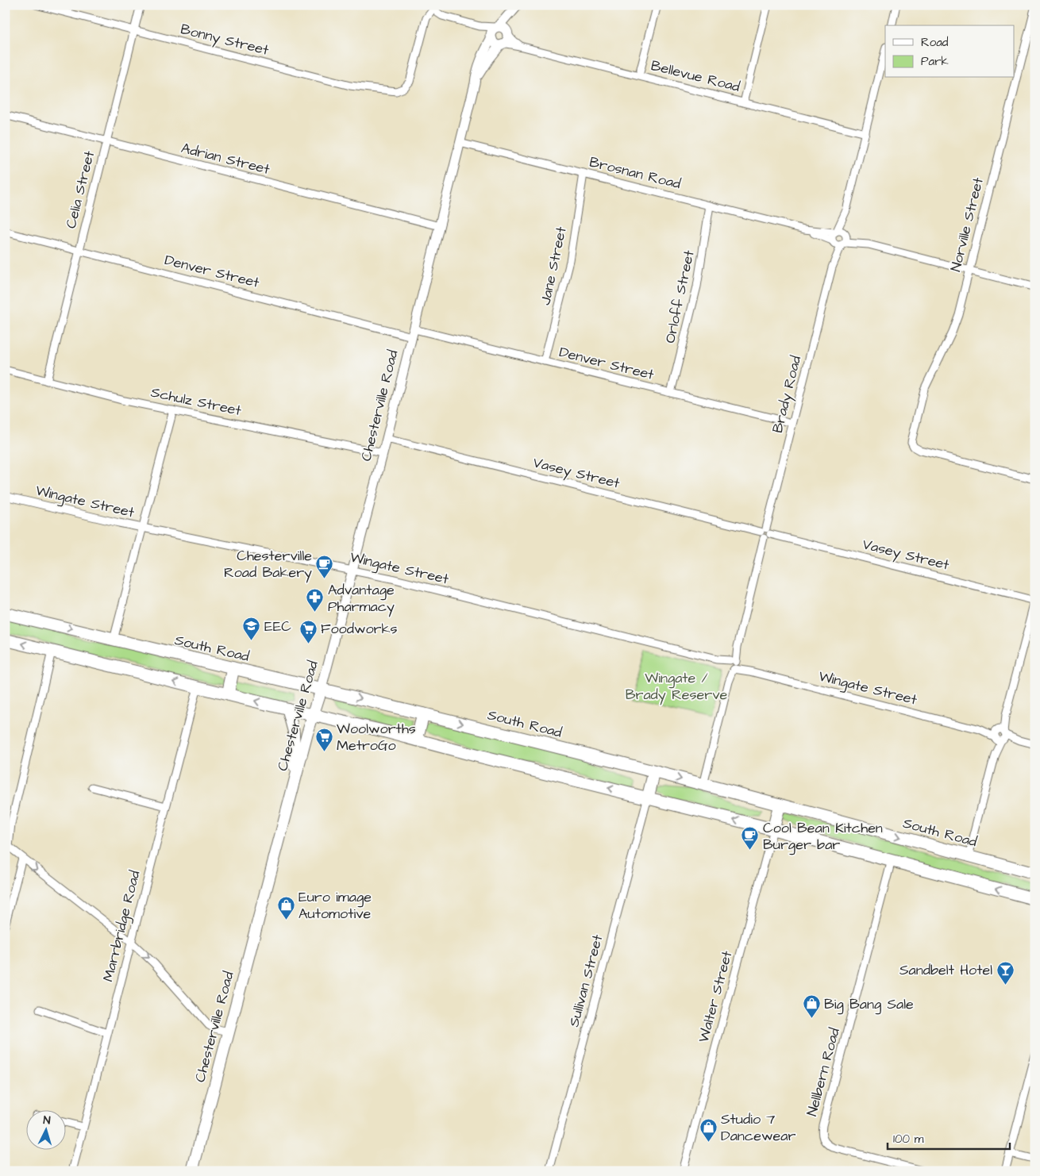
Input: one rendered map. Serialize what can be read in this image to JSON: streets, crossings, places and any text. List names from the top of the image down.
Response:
{
  "streets": {
    "highway": ["South Road"],
    "main road": ["Chesterville Road"],
    "street": [
      "Bonny Street",
      "Bellevue Road",
      "Adrian Street",
      "Brosnan Road",
      "Celia Street",
      "Norville Street",
      "Jane Street",
      "Denver Street",
      "Orloff Street",
      "Brady Road",
      "Schulz Street",
      "Vasey Street",
      "Wingate Street",
      "Marrbridge Road",
      "Sullivan Street",
      "Walter Street",
      "Nellbern Road"
    ]
  },
  "crossings": [
    ["Bonny Street", "Celia Street"],
    ["Bellevue Road", "Chesterville Road"],
    ["Adrian Street", "Celia Street"],
    ["Adrian Street", "Chesterville Road"],
    ["Brosnan Road", "Norville Street"],
    ["Brosnan Road", "Jane Street"],
    ["Brosnan Road", "Orloff Street"],
    ["Brosnan Road", "Brady Road"],
    ["Brosnan Road", "Chesterville Road"],
    ["Celia Street", "Denver Street"],
    ["Celia Street", "Schulz Street"],
    ["Jane Street", "Denver Street"],
    ["Denver Street", "Orloff Street"],
    ["Denver Street", "Brady Road"],
    ["Denver Street", "Chesterville Road"],
    ["Brady Road", "Vasey Street"],
    ["Brady Road", "Wingate Street"],
    ["Brady Road", "South Road"],
    ["Schulz Street", "Chesterville Road"],
    ["Chesterville Road", "Vasey Street"],
    ["Chesterville Road", "Wingate Street"],
    ["Chesterville Road", "South Road"]
  ],
  "parks": ["Wingate / Brady Reserve"],
  "places": {
    "cafe": ["Chesterville Road Bakery", "Cool Bean Kitchen Burger bar"],
    "pharmacy": ["Advantage Pharmacy"],
    "school or university": ["EEC"],
    "supermarket": ["Foodworks", "Woolworths MetroGo"],
    "shop": ["Euro image Automotive", "Big Bang Sale", "Studio 7 Dancewear"],
    "bar": ["Sandbelt Hotel"]
  },
  "legend": ["Road", "Park"],
  "scale_bar": "100 m",
  "north": "top"
}
